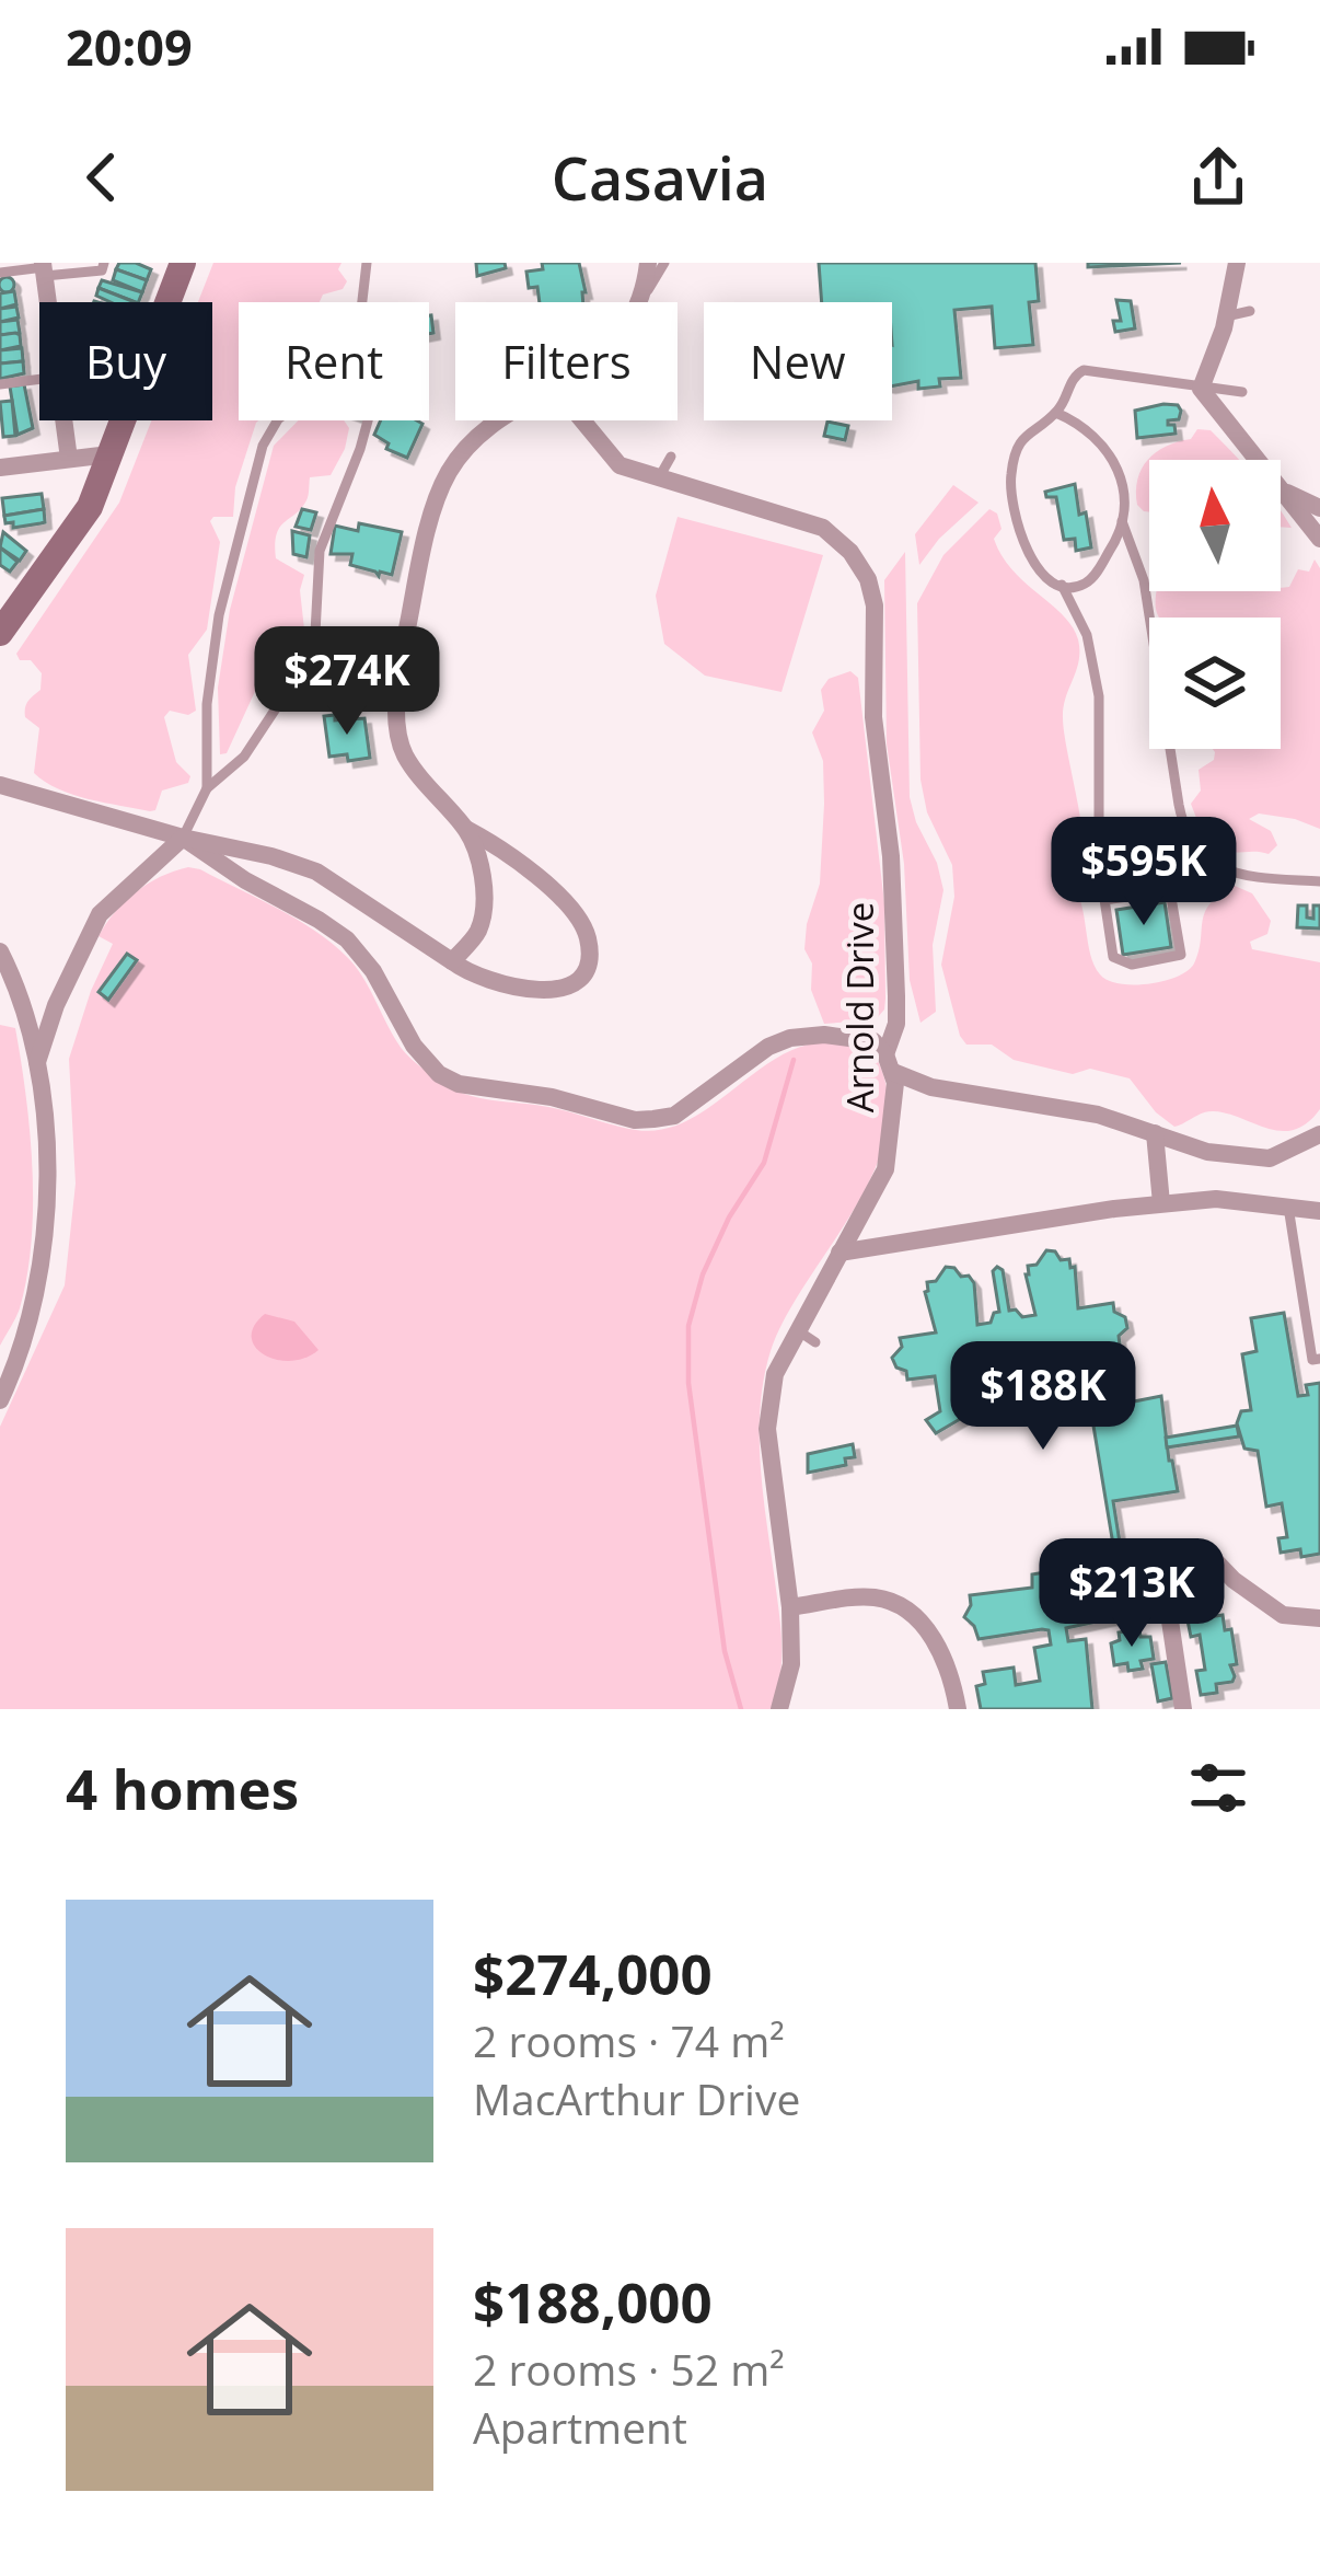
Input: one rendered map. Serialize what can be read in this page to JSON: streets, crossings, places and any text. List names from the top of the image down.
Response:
{
  "streets": {
    "street": ["Arnold Drive"]
  },
  "north": "top",
  "page": {
    "status": "20:09",
    "header": "Casavia",
    "chip": [
      "Buy",
      "Rent",
      "Filters",
      "New"
    ],
    "price": [
      "$274K",
      "$595K",
      "$188K",
      "$213K"
    ],
    "heading": "4 homes",
    "list": [
      {
        "name": "$274,000",
        "note": "2 rooms · 74 m² · MacArthur Drive"
      },
      {
        "name": "$188,000",
        "note": "2 rooms · 52 m² · Apartment"
      }
    ]
  }
}
